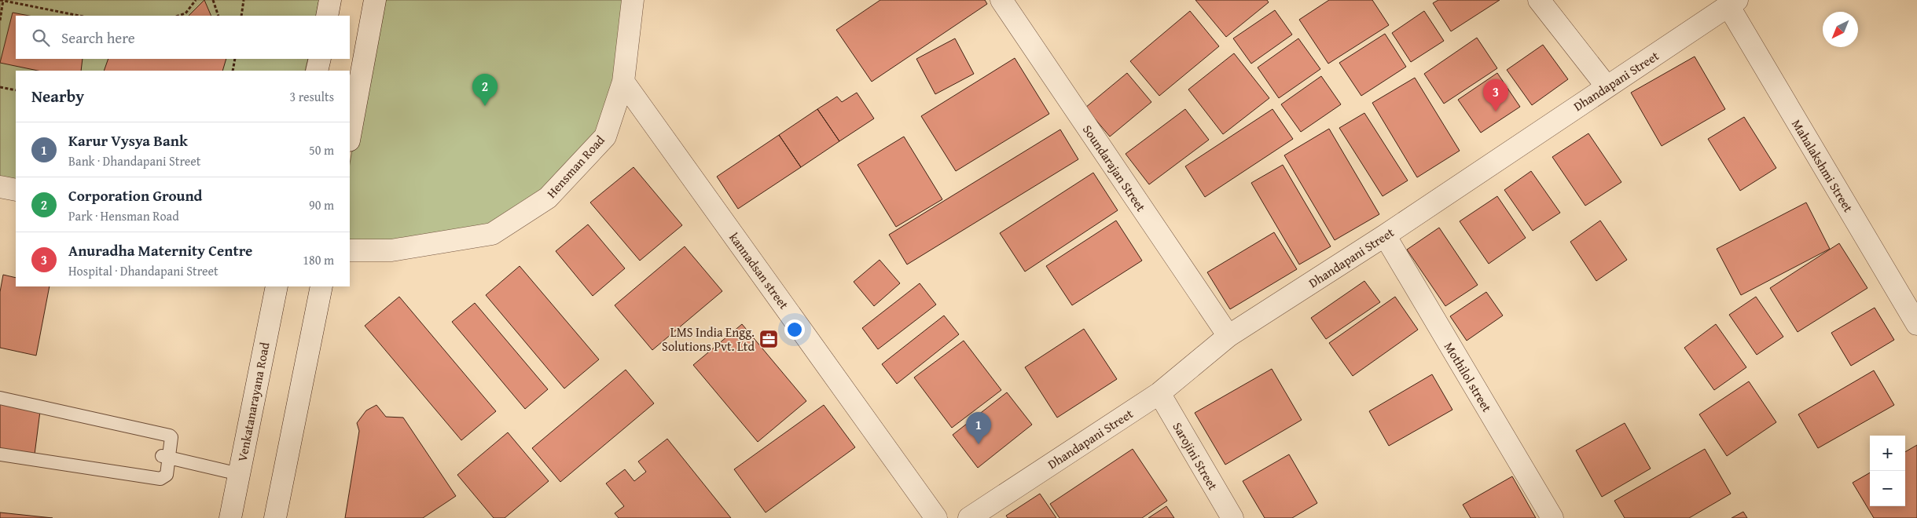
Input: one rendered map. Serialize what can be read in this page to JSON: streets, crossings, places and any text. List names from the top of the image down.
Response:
{
  "streets": {
    "street": [
      "Dhandapani Street",
      "Mahalakshmi Street",
      "Hensman Road",
      "Soundarajan Street",
      "kannadsan street",
      "Mothilol street",
      "Venkatanarayana Road",
      "Sarojini Street"
    ]
  },
  "crossings": [
    ["Dhandapani Street", "Mahalakshmi Street"],
    ["Dhandapani Street", "Soundarajan Street"],
    ["Dhandapani Street", "Mothilol street"],
    ["Dhandapani Street", "Sarojini Street"],
    ["Hensman Road", "kannadsan street"]
  ],
  "places": {
    "office": ["LMS India Engg. Solutions Pvt. Ltd"]
  },
  "north": "bottom left",
  "page": {
    "search": "Search here",
    "heading": ["Nearby", "3 results"],
    "pins": ["2", "3", "1"],
    "list": [
      {
        "mark": "1",
        "name": "Karur Vysya Bank",
        "note": "Bank · Dhandapani Street",
        "value": "50 m"
      },
      {
        "mark": "2",
        "name": "Corporation Ground",
        "note": "Park · Hensman Road",
        "value": "90 m"
      },
      {
        "mark": "3",
        "name": "Anuradha Maternity Centre",
        "note": "Hospital · Dhandapani Street",
        "value": "180 m"
      }
    ],
    "map_buttons": ["+", "−"]
  }
}
